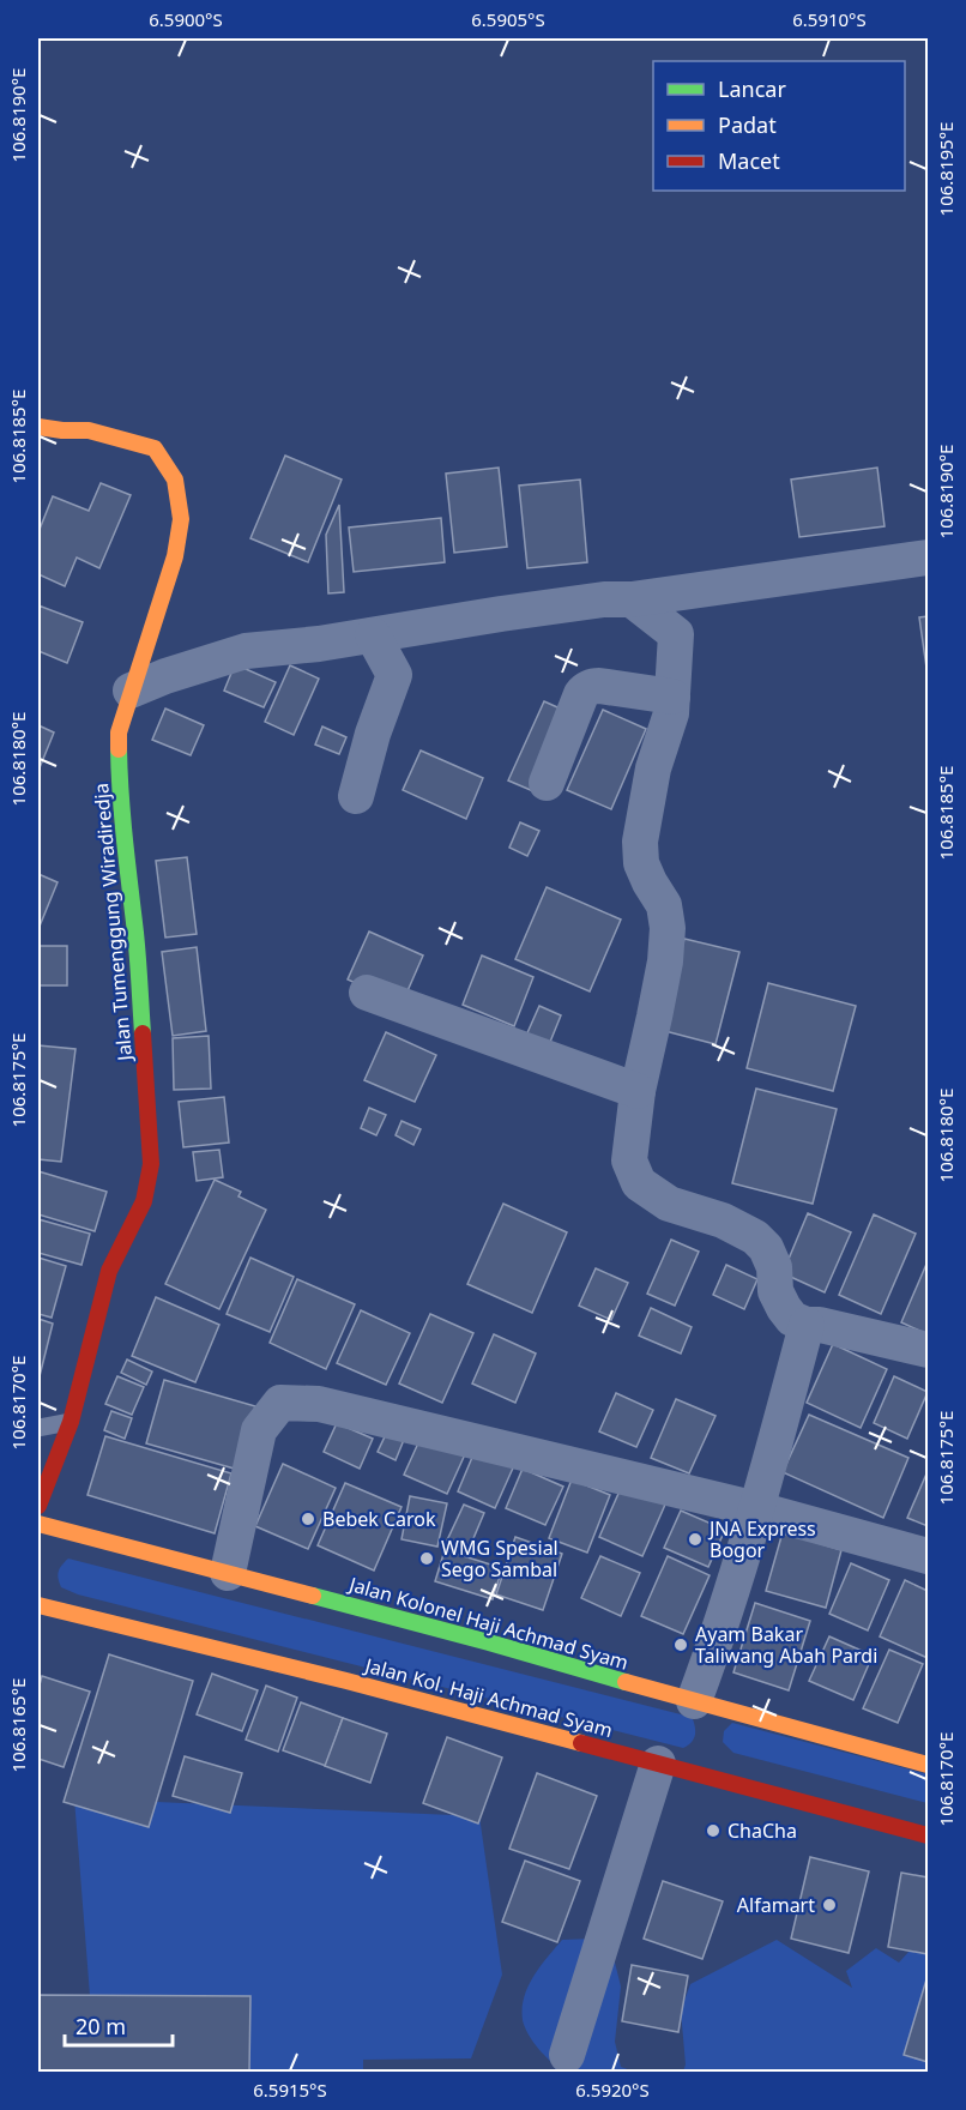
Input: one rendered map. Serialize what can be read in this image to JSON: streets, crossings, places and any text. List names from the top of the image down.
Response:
{
  "streets": {
    "main road": ["Jalan Tumenggung Wiradiredja", "Jalan Kolonel Haji Achmad Syam", "Jalan Kol. Haji Achmad Syam"]
  },
  "places": [
    "Bebek Carok",
    "JNA Express Bogor",
    "WMG Spesial Sego Sambal",
    "Ayam Bakar Taliwang Abah Pardi",
    "ChaCha",
    "Alfamart"
  ],
  "legend": ["Lancar", "Padat", "Macet"],
  "scale_bar": "20 m",
  "coordinates": [
    "6.5900°S",
    "6.5905°S",
    "6.5910°S",
    "106.8190°E",
    "106.8195°E",
    "106.8185°E",
    "106.8180°E",
    "106.8175°E",
    "106.8170°E",
    "106.8165°E",
    "6.5915°S",
    "6.5920°S"
  ]
}
